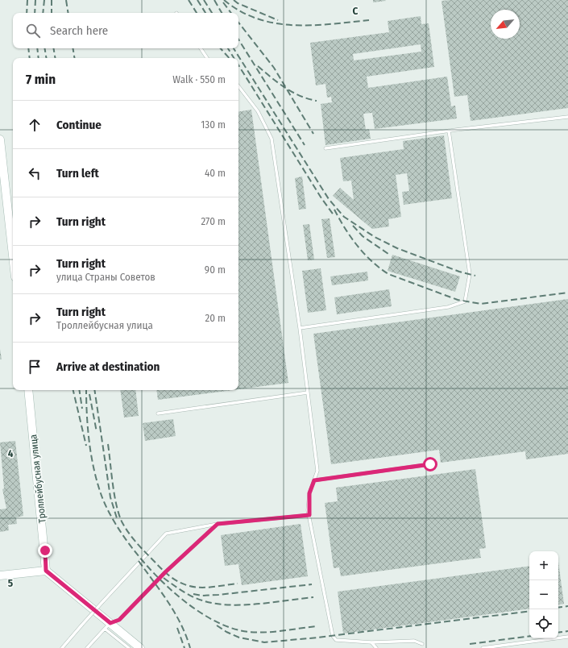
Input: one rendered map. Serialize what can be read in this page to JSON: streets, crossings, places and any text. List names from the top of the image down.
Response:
{
  "streets": {
    "main road": ["Троллейбусная улица"]
  },
  "north": "bottom left",
  "page": {
    "search": "Search here",
    "heading": ["7 min", "Walk · 550 m"],
    "list": [
      ["Continue", "130 m"],
      ["Turn left", "40 m"],
      ["Turn right", "270 m"],
      ["Turn right", "улица Страны Советов", "90 m"],
      ["Turn right", "Троллейбусная улица", "20 m"],
      "Arrive at destination"
    ],
    "map_buttons": ["+", "−"]
  },
  "grid": {
    "columns": ["C"],
    "rows": ["4", "5"]
  }
}
